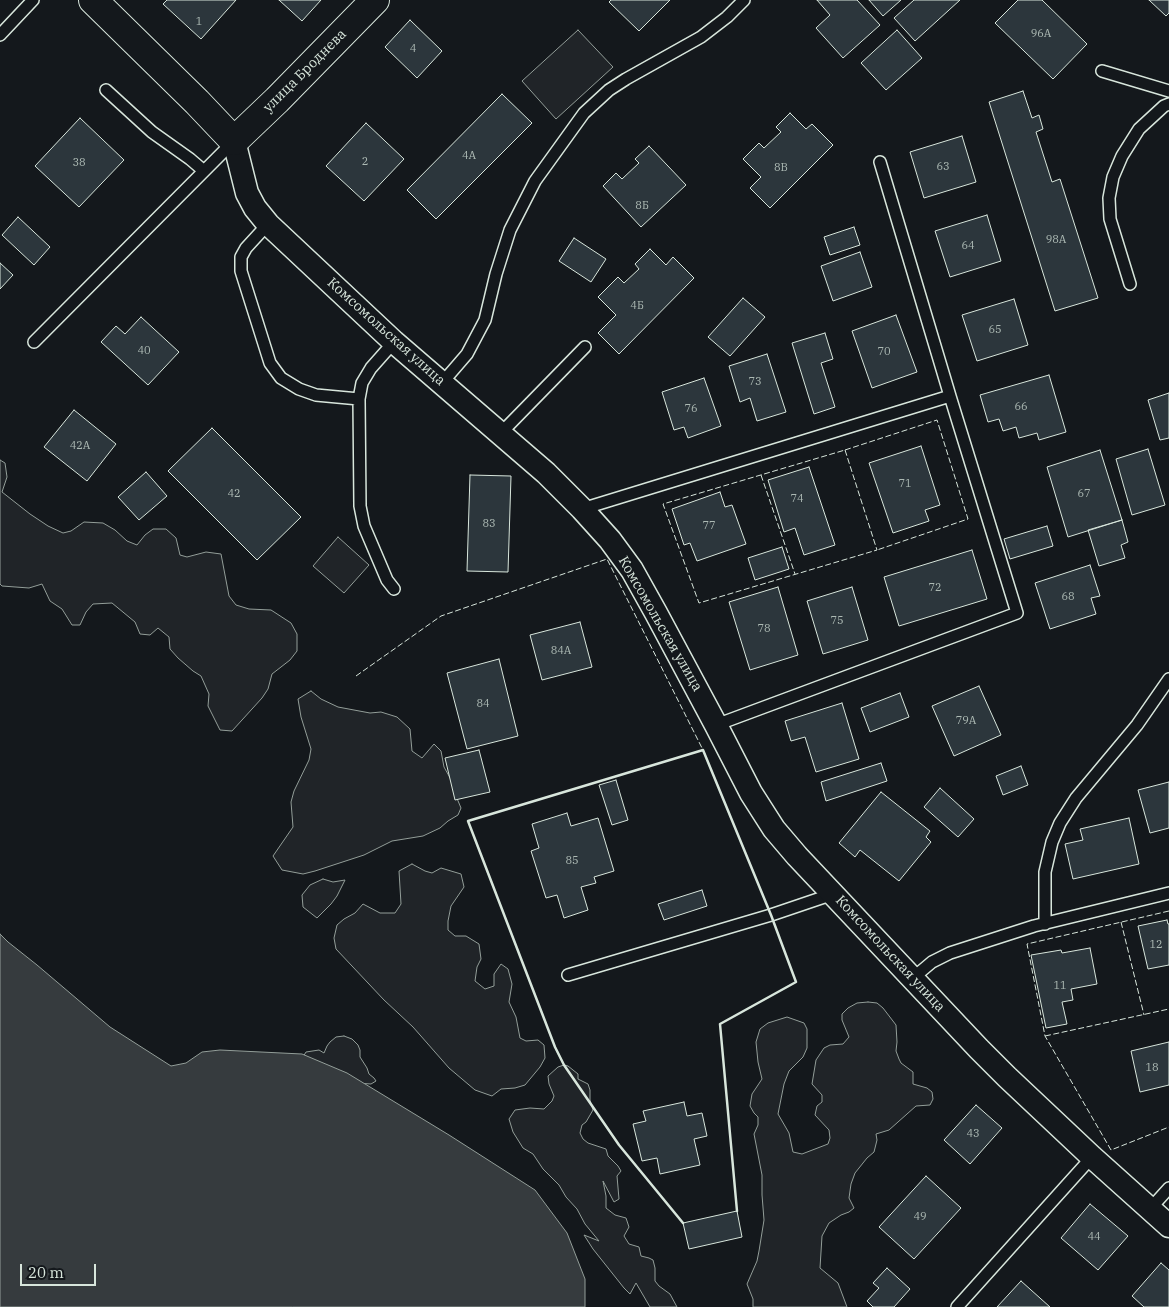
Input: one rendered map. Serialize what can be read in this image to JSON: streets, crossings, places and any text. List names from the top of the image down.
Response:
{
  "streets": {
    "street": ["улица Броднева", "Комсомольская улица"]
  },
  "crossings": [
    ["улица Броднева", "Комсомольская улица"]
  ],
  "house_numbers": [
    "1",
    "96А",
    "4",
    "4А",
    "2",
    "38",
    "63",
    "8В",
    "8Б",
    "98А",
    "64",
    "4Б",
    "65",
    "40",
    "70",
    "73",
    "66",
    "76",
    "42А",
    "71",
    "42",
    "67",
    "74",
    "83",
    "77",
    "72",
    "68",
    "75",
    "78",
    "84А",
    "84",
    "79А",
    "85",
    "12",
    "11",
    "18",
    "43",
    "49",
    "44"
  ],
  "scale_bar": "20 m"
}
